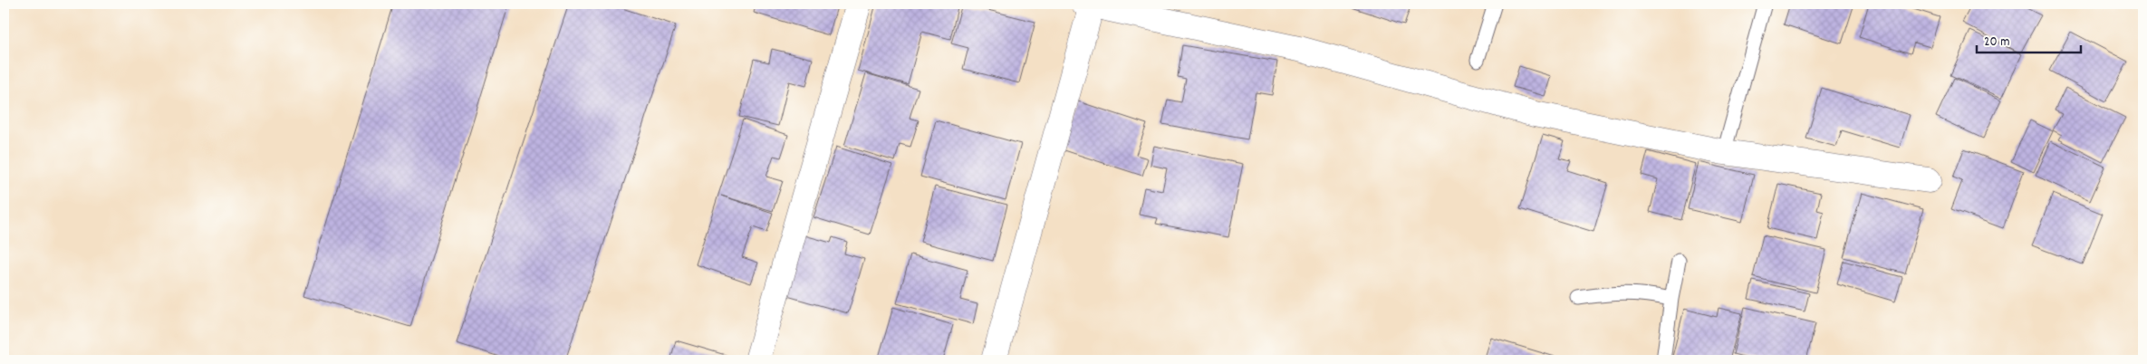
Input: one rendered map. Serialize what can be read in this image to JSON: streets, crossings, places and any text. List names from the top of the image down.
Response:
{
  "scale_bar": "20 m"
}
